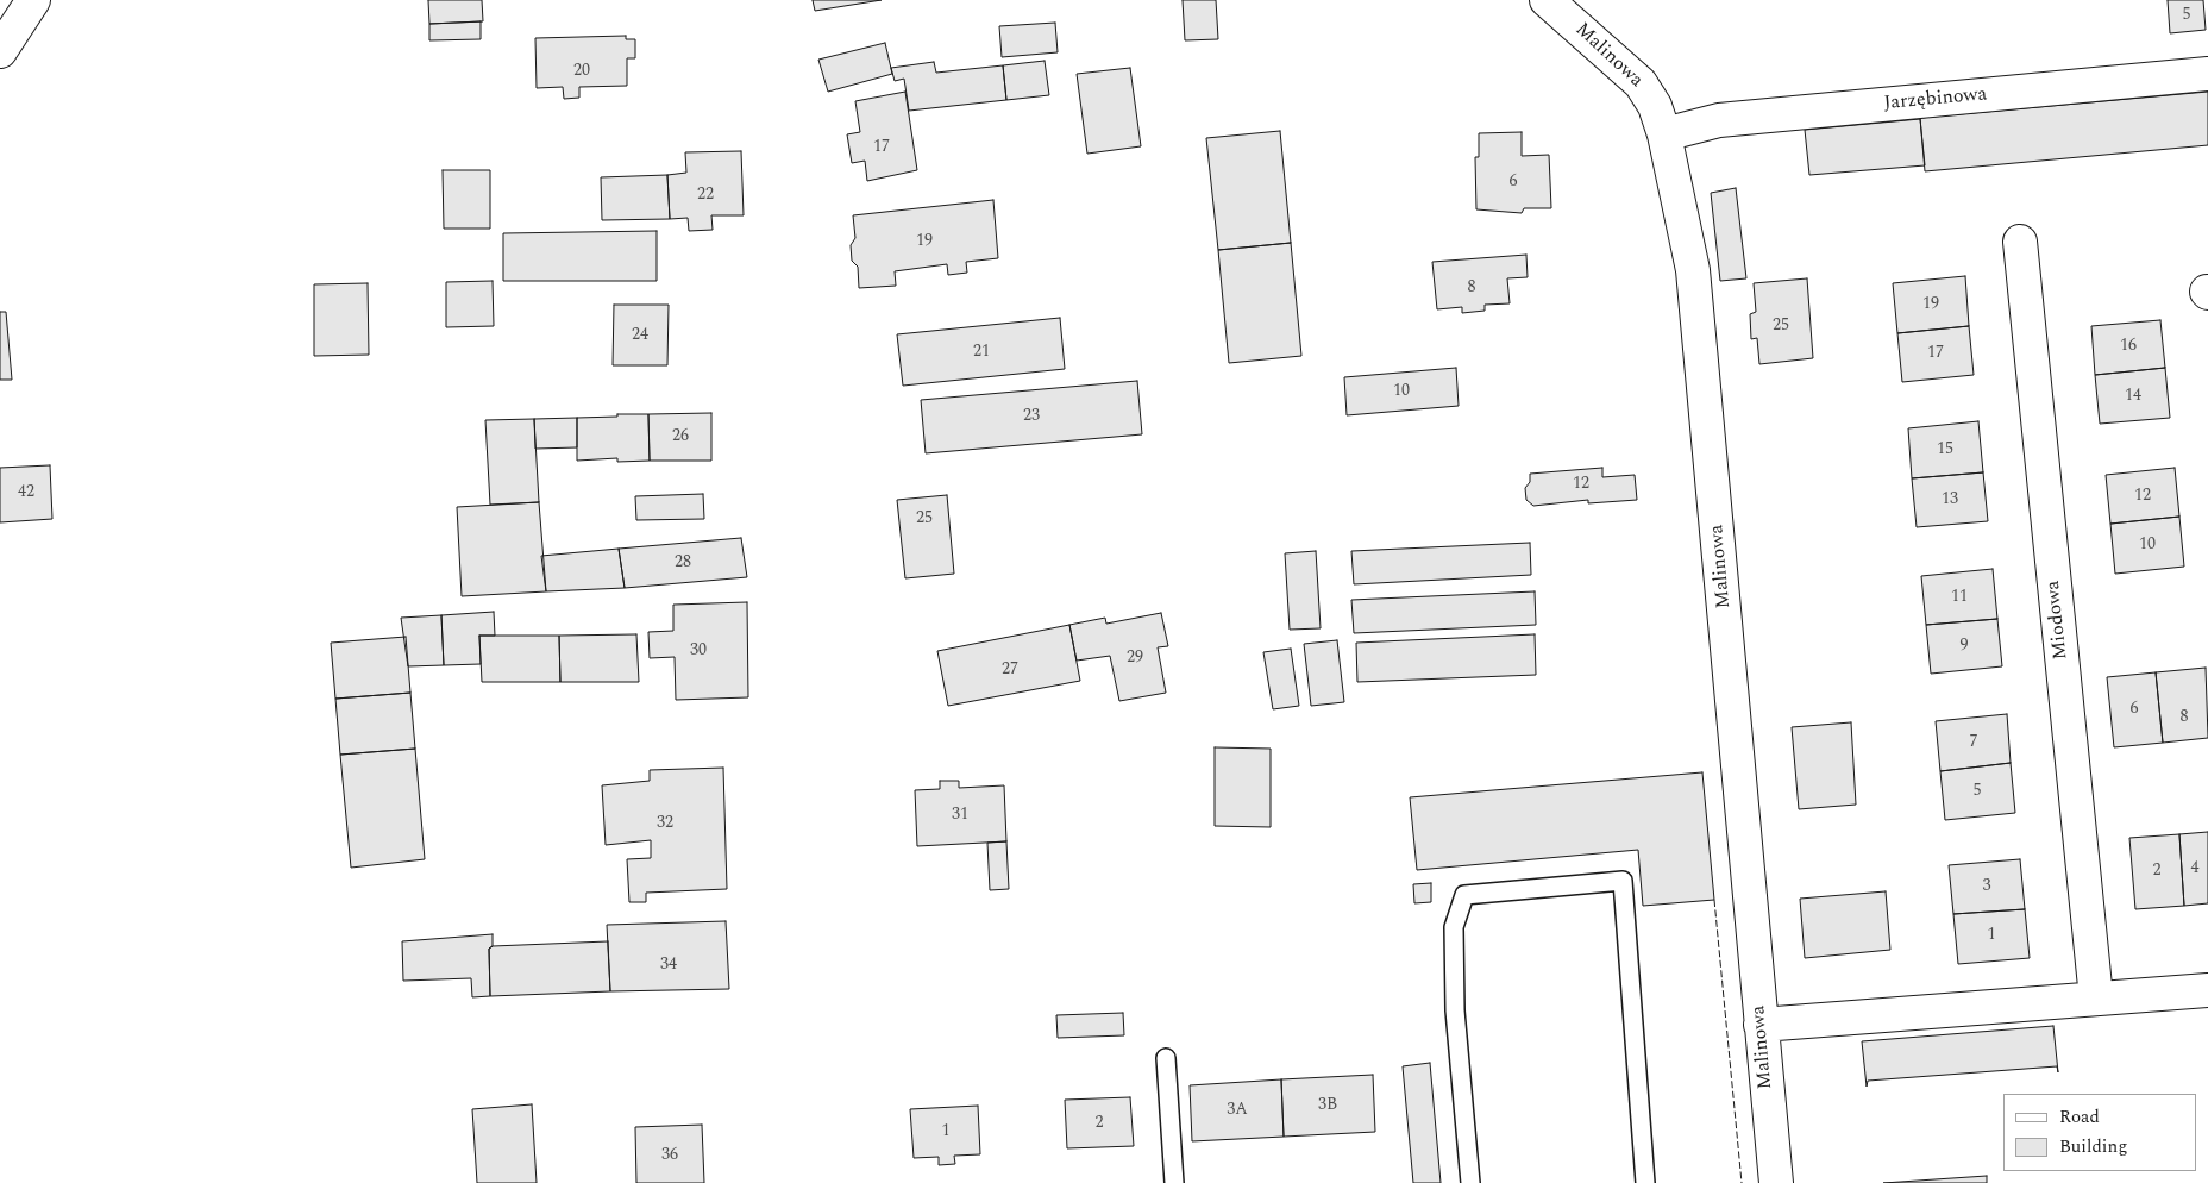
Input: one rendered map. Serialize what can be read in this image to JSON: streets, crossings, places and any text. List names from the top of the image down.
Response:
{
  "streets": {
    "street": ["Malinowa", "Jarzębinowa", "Miodowa"]
  },
  "crossings": [
    ["Malinowa", "Jarzębinowa"]
  ],
  "house_numbers": [
    "5",
    "20",
    "17",
    "6",
    "22",
    "19",
    "8",
    "19",
    "25",
    "24",
    "16",
    "21",
    "17",
    "10",
    "14",
    "23",
    "26",
    "15",
    "12",
    "42",
    "12",
    "13",
    "25",
    "10",
    "28",
    "11",
    "9",
    "30",
    "29",
    "27",
    "6",
    "8",
    "7",
    "5",
    "31",
    "32",
    "4",
    "2",
    "3",
    "1",
    "34",
    "3B",
    "3A",
    "2",
    "1",
    "36"
  ],
  "legend": ["Road", "Building"]
}
